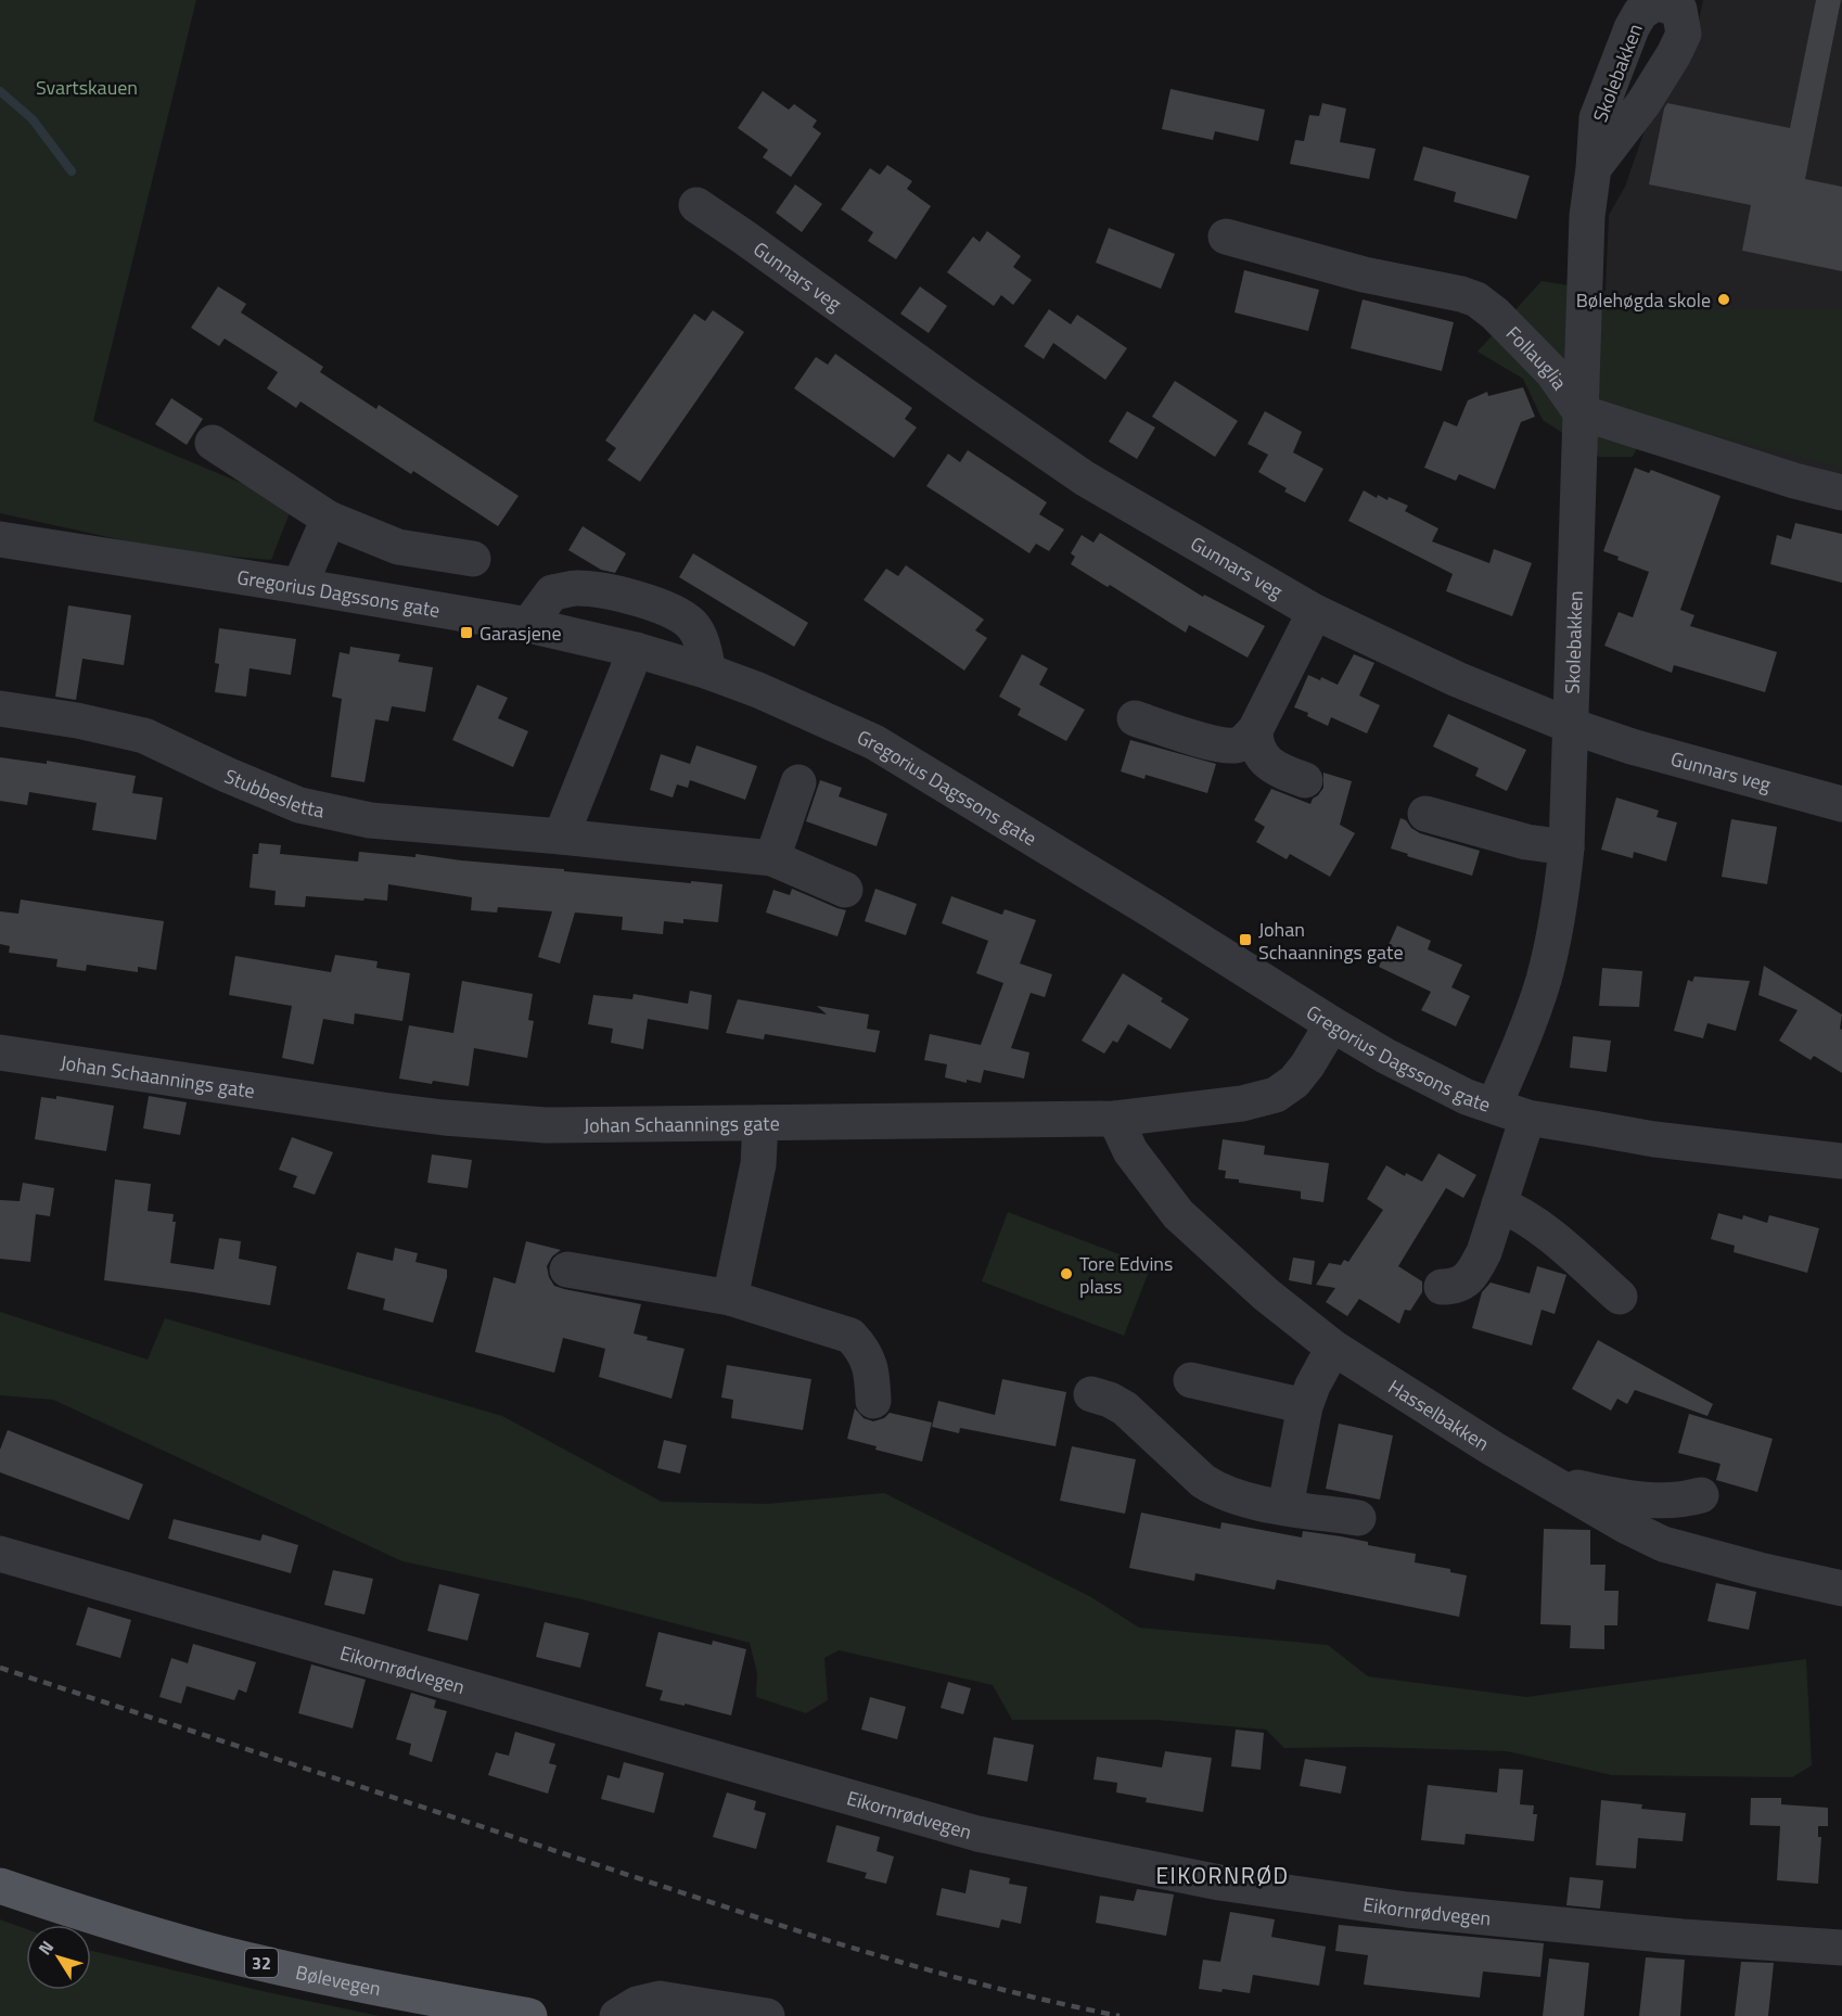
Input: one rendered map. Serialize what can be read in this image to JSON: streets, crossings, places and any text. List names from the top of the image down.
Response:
{
  "streets": {
    "main road": ["32", "Bølevegen"],
    "street": [
      "Skolebakken",
      "Gunnars veg",
      "Follauglia",
      "Gregorius Dagssons gate",
      "Stubbesletta",
      "Johan Schaannings gate",
      "Hasselbakken",
      "Eikornrødvegen"
    ]
  },
  "crossings": [
    ["Skolebakken", "Gunnars veg"],
    ["Skolebakken", "Follauglia"],
    ["Skolebakken", "Gregorius Dagssons gate"],
    ["Gregorius Dagssons gate", "Johan Schaannings gate"],
    ["Johan Schaannings gate", "Hasselbakken"]
  ],
  "districts": ["EIKORNRØD"],
  "parks": ["Svartskauen"],
  "places": {
    "other": ["Bølehøgda skole", "Tore Edvins plass"],
    "transit": ["Garasjene", "Johan Schaannings gate"]
  },
  "north": "top left"
}
